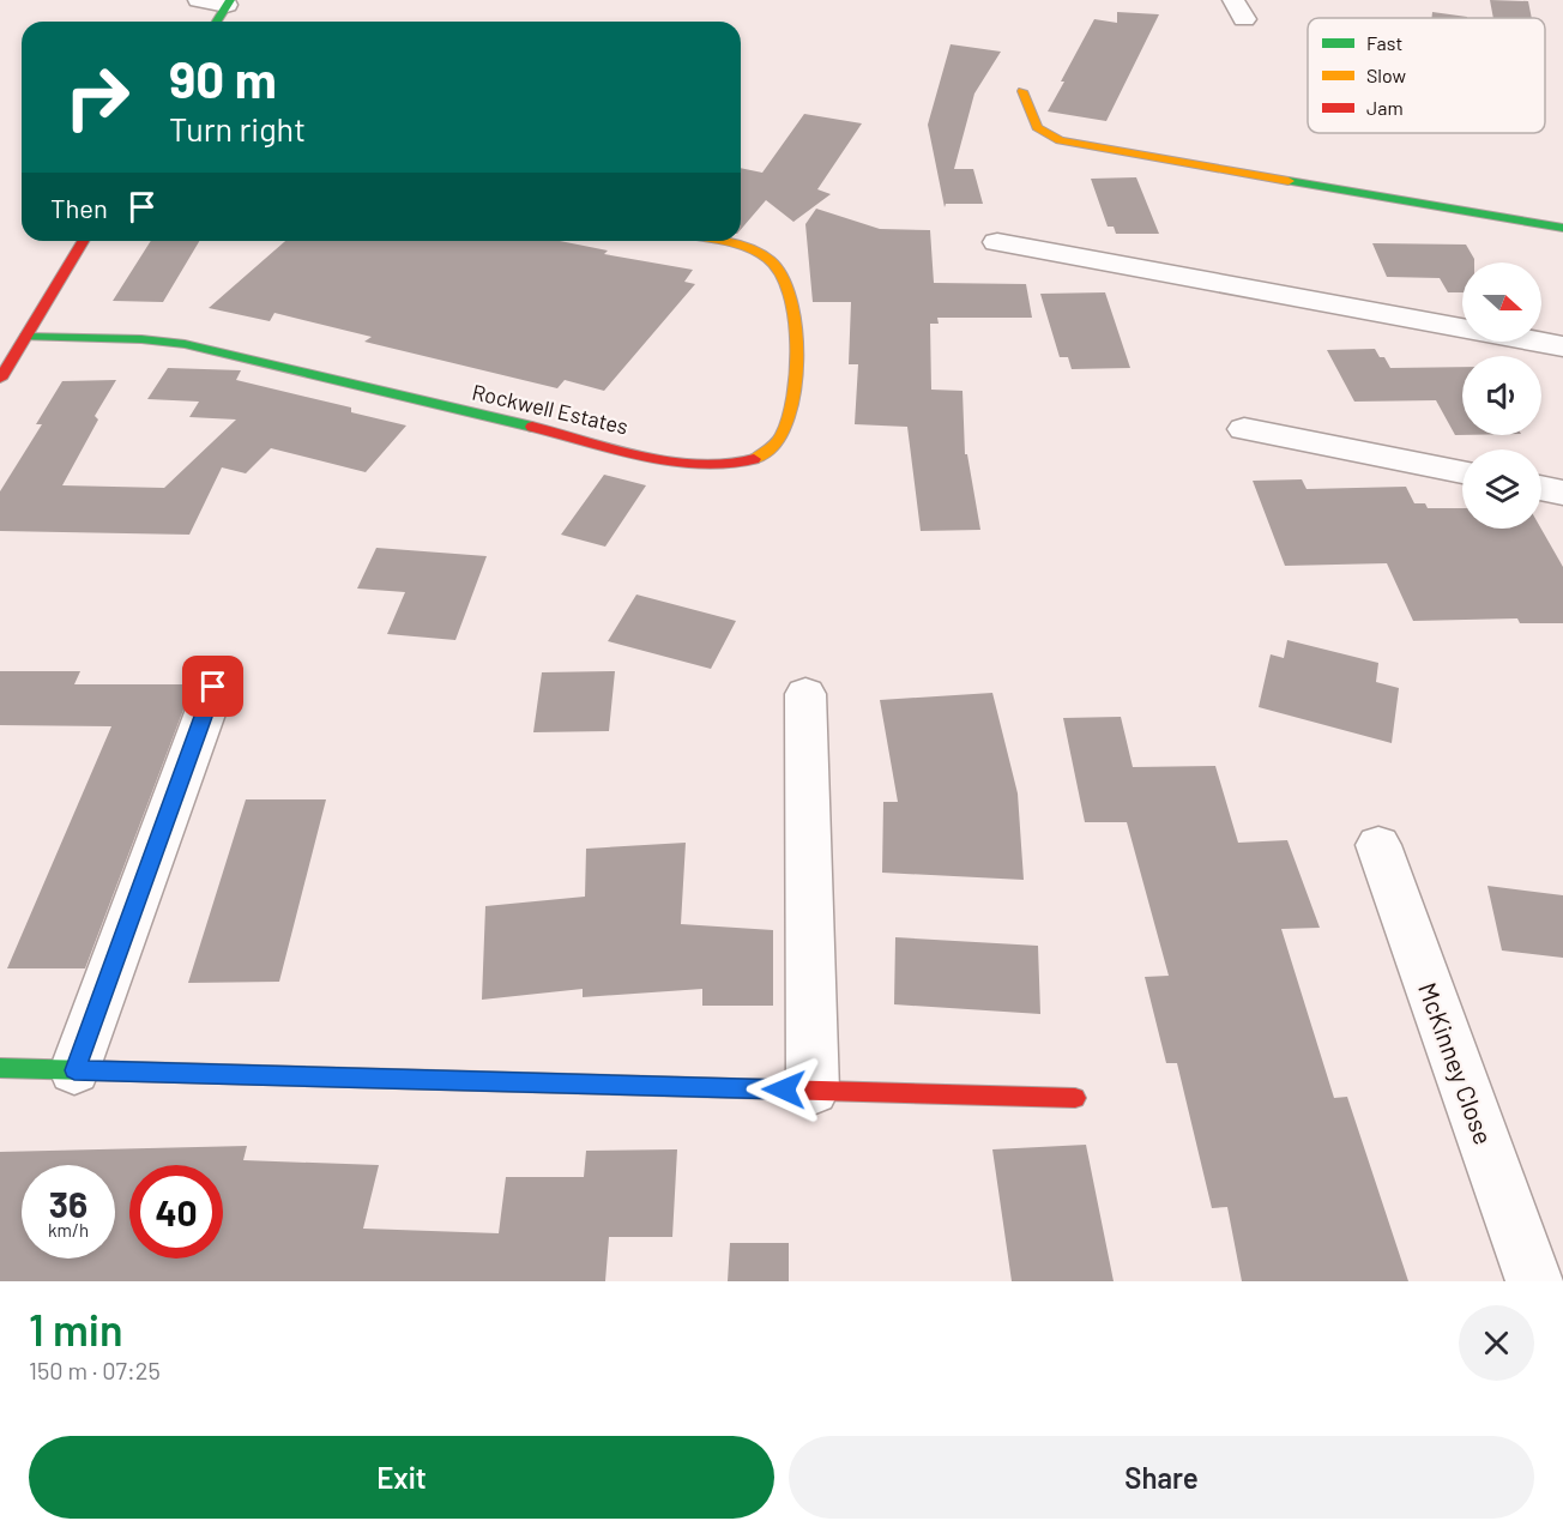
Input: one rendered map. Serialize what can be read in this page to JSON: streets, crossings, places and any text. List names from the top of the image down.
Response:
{
  "streets": {
    "street": ["Rockwell Estates", "McKinney Close"]
  },
  "legend": ["Fast", "Slow", "Jam"],
  "north": "right",
  "page": {
    "turn": ["90 m", "Turn right"],
    "then": "Then",
    "speed": "36 km/h",
    "limit": "40",
    "heading": ["1 min", "150 m · 07:25"],
    "buttons": ["Exit", "Share"]
  }
}
